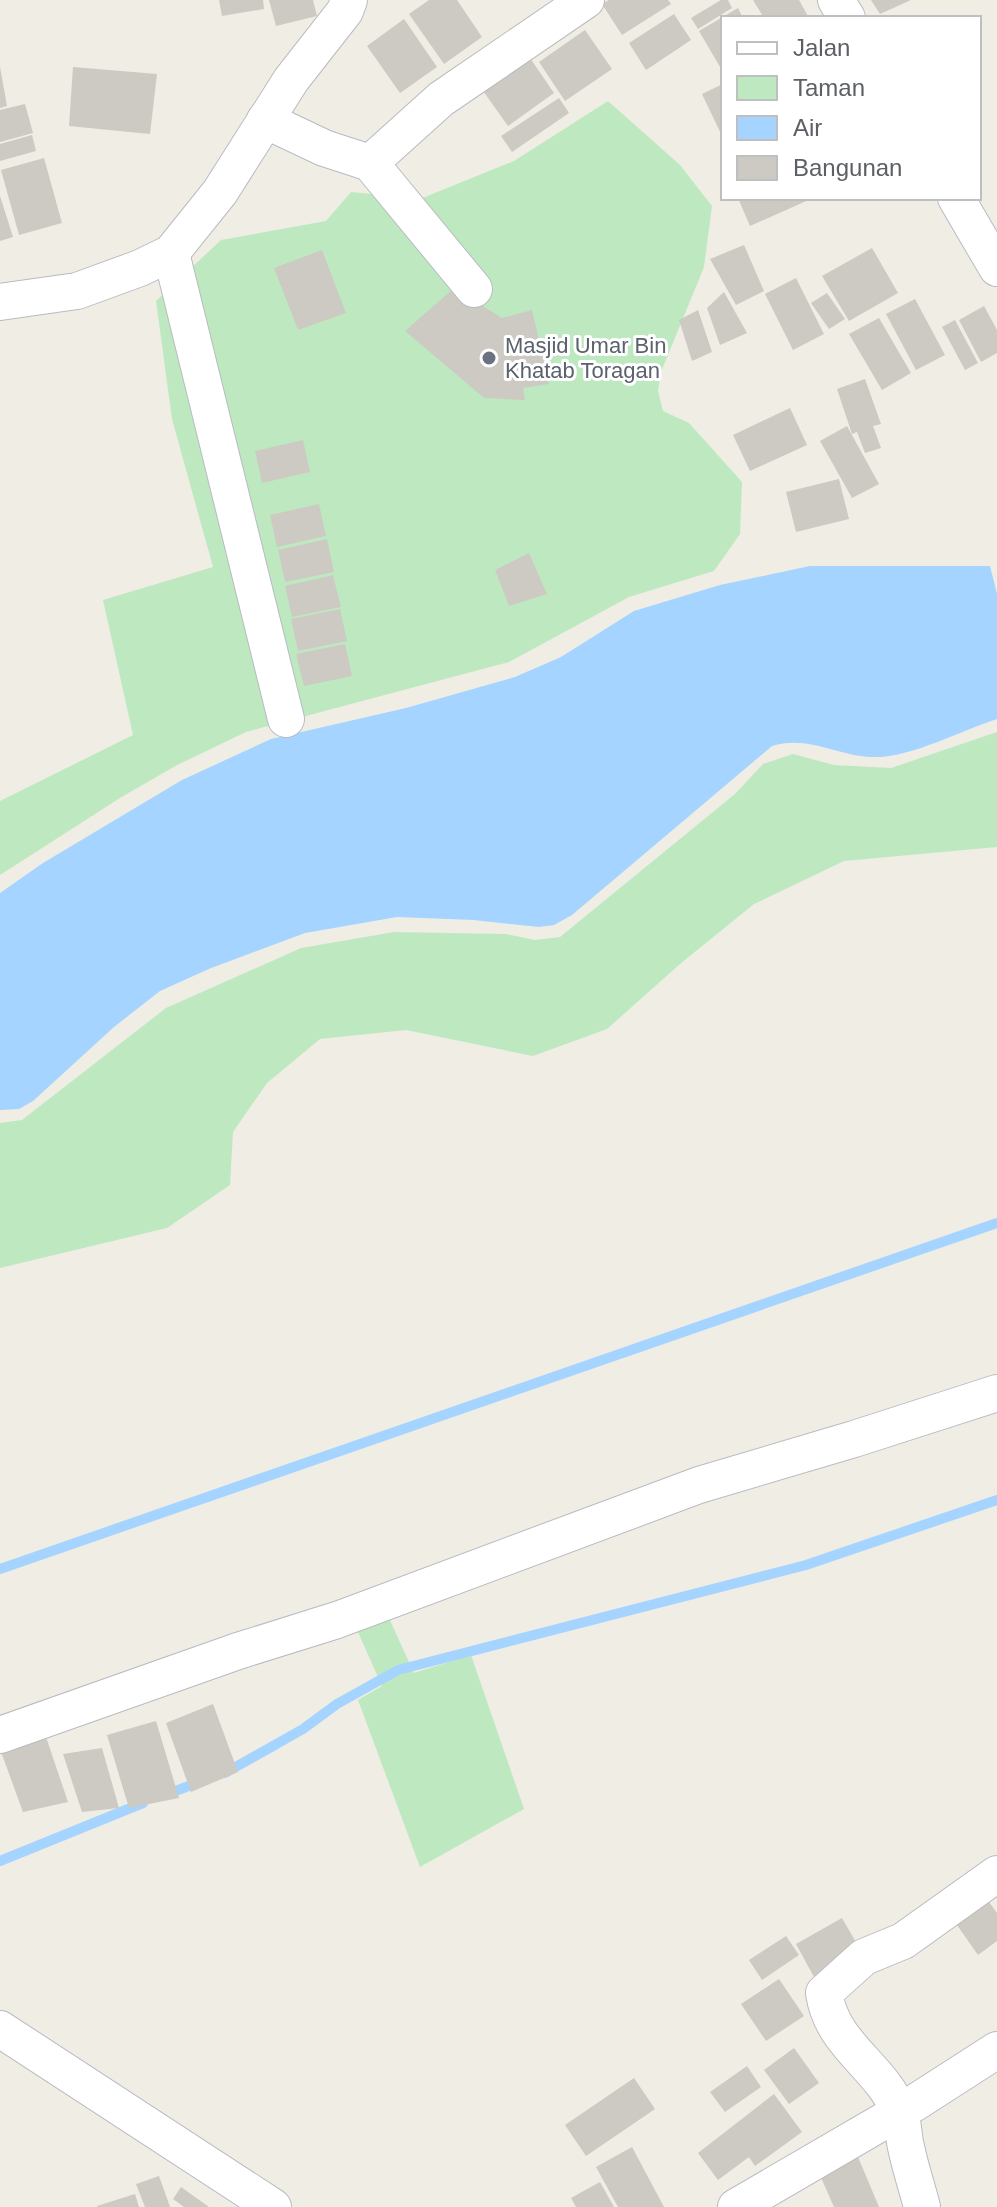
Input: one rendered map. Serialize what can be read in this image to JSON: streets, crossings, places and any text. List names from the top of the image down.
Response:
{
  "places": ["Masjid Umar Bin Khatab Toragan"],
  "legend": [
    "Jalan",
    "Taman",
    "Air",
    "Bangunan"
  ]
}
